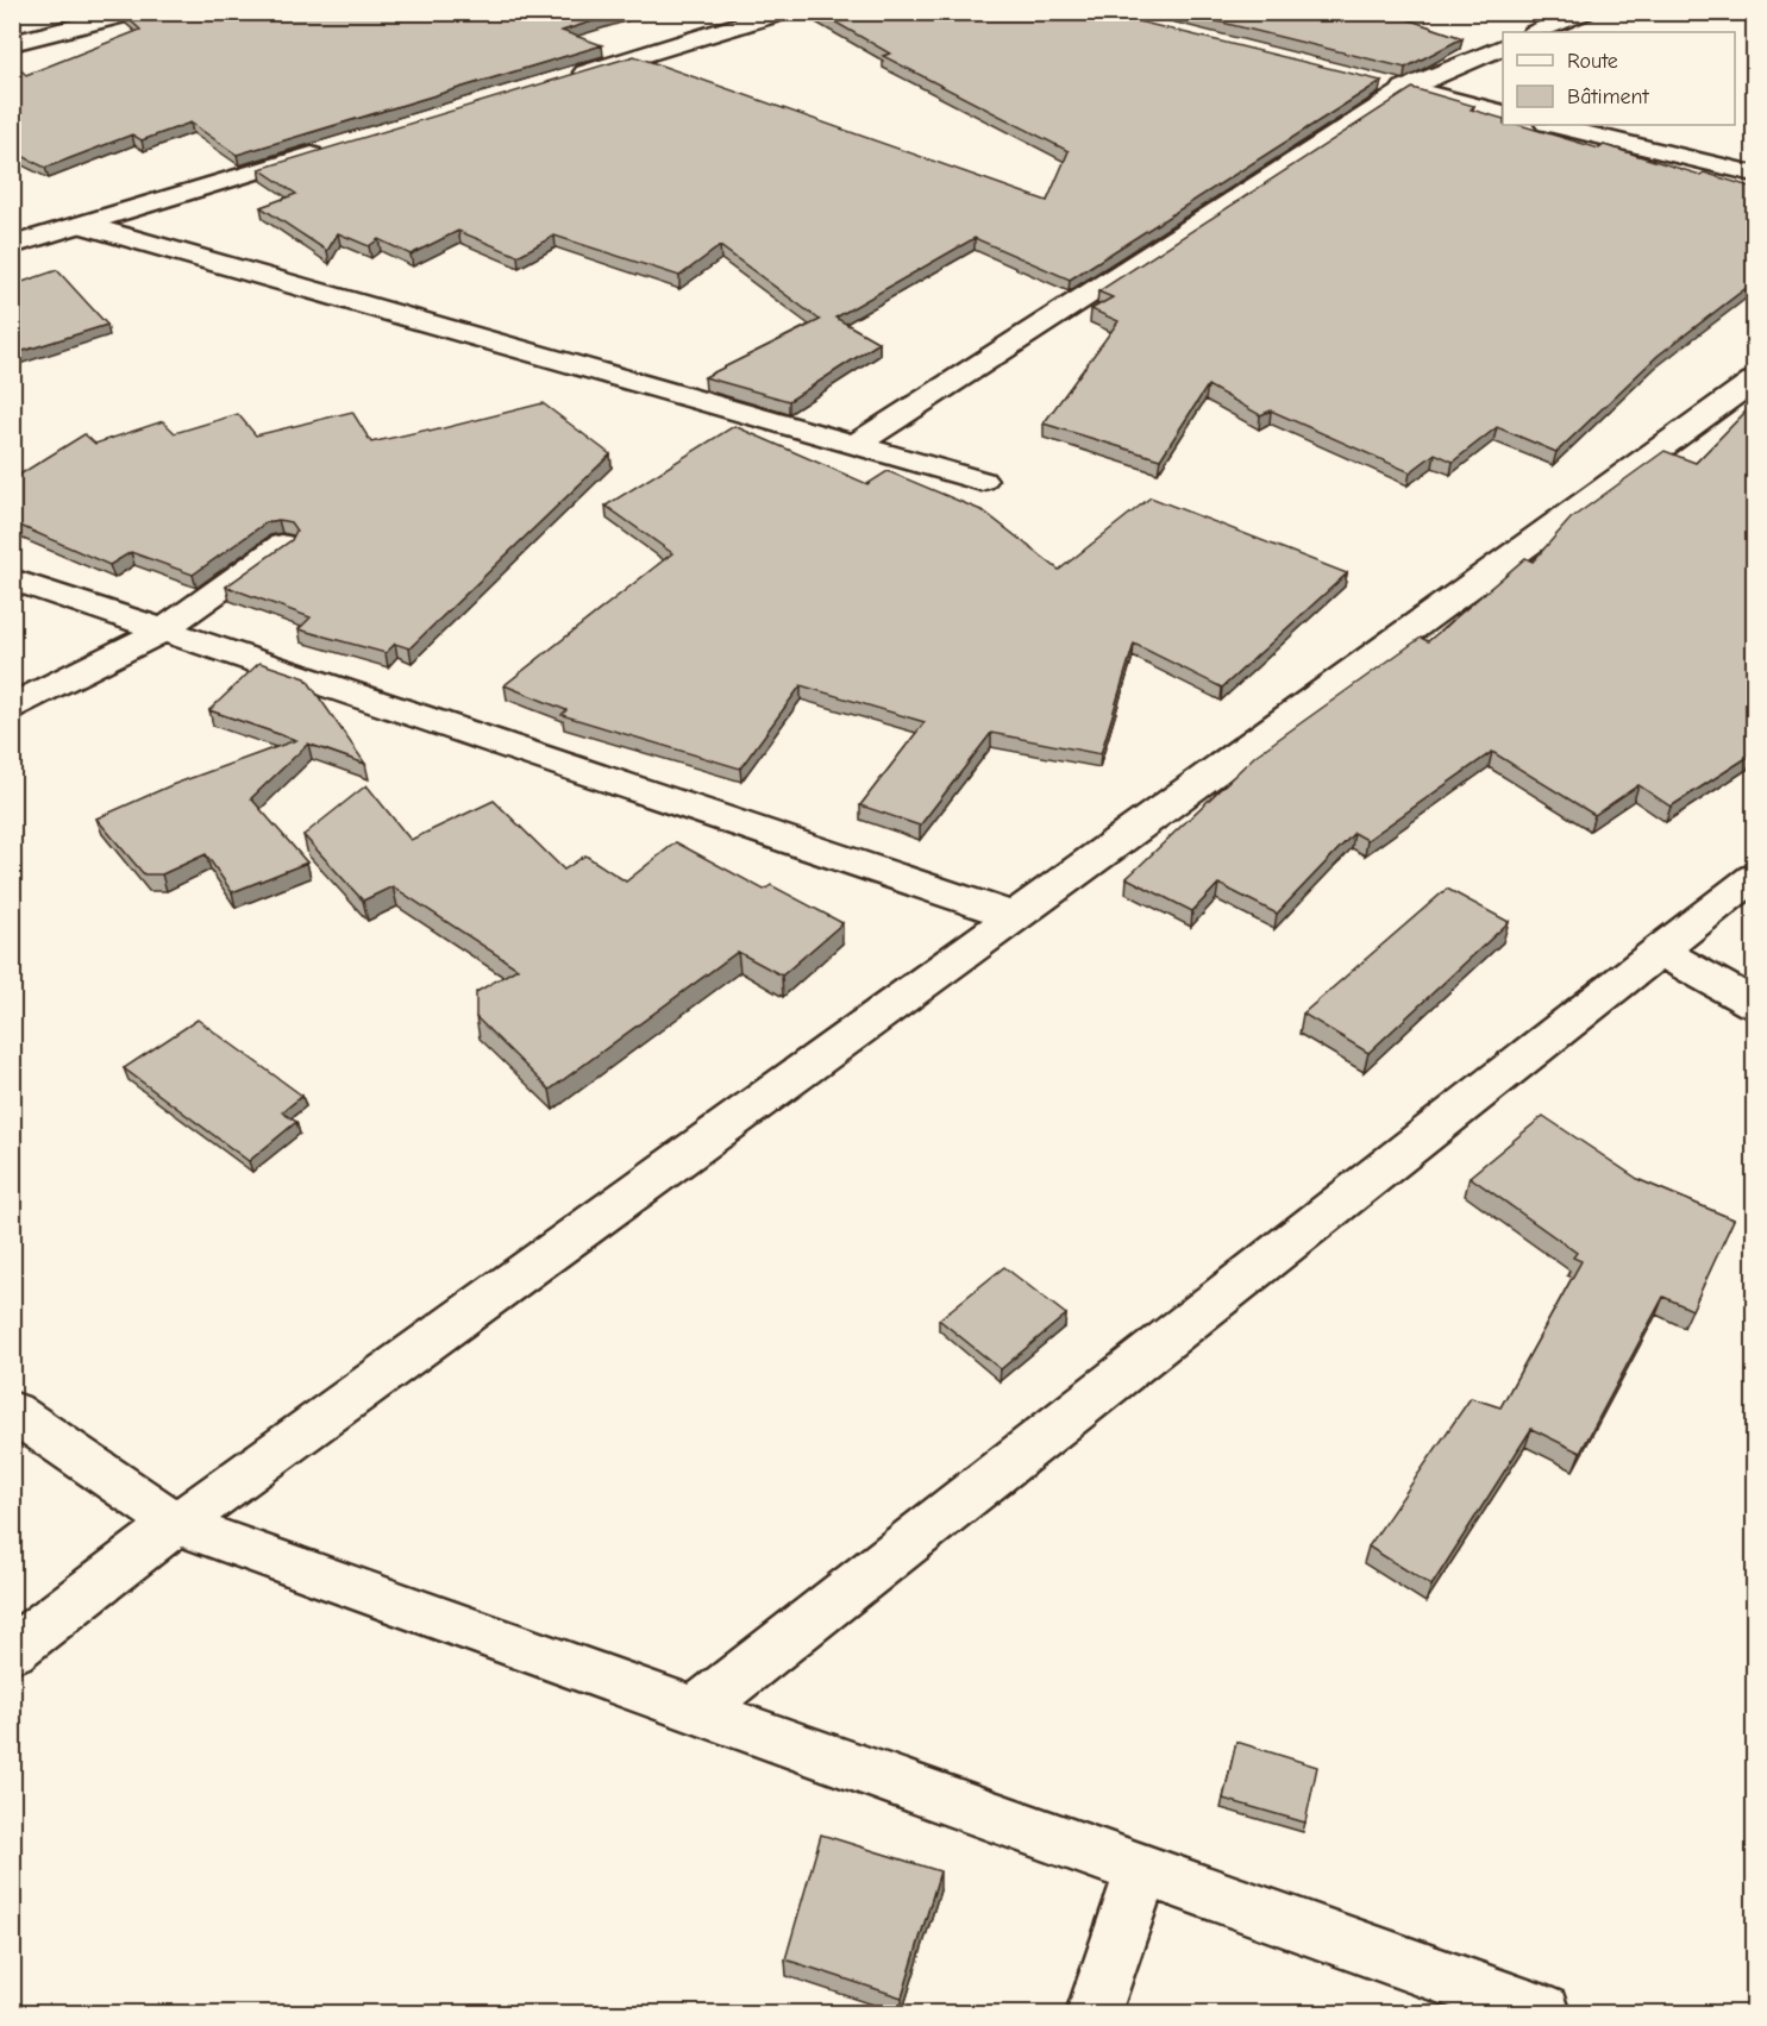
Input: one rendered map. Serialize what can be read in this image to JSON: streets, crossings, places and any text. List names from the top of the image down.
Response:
{
  "legend": ["Route", "Bâtiment"]
}
